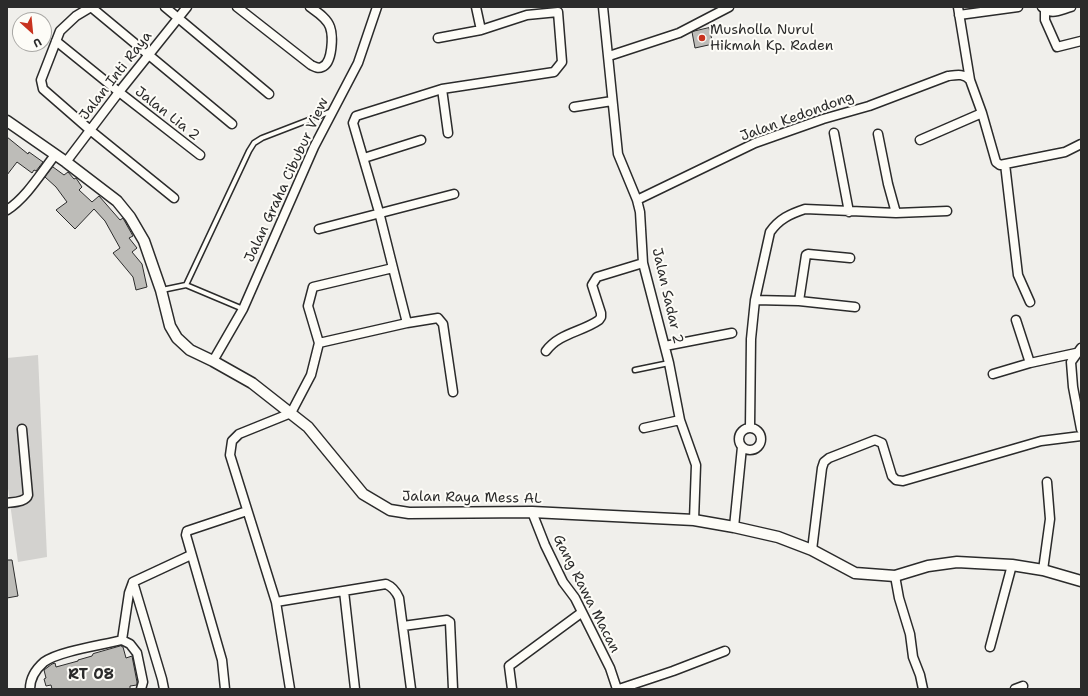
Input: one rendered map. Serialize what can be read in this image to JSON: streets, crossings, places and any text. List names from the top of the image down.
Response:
{
  "streets": {
    "street": [
      "Jalan Inti Raya",
      "Jalan Lia 2",
      "Jalan Kedondong",
      "Jalan Graha Cibubur View",
      "Jalan Sadar 2",
      "Jalan Raya Mess AL",
      "Gang Rawa Macan"
    ]
  },
  "crossings": [
    ["Jalan Inti Raya", "Jalan Lia 2"],
    ["Jalan Inti Raya", "Jalan Raya Mess AL"],
    ["Jalan Kedondong", "Jalan Sadar 2"],
    ["Jalan Graha Cibubur View", "Jalan Raya Mess AL"],
    ["Jalan Sadar 2", "Jalan Raya Mess AL"],
    ["Jalan Raya Mess AL", "Gang Rawa Macan"]
  ],
  "districts": ["RT 08"],
  "places": ["Musholla Nurul Hikmah Kp. Raden"],
  "north": "bottom right"
}
